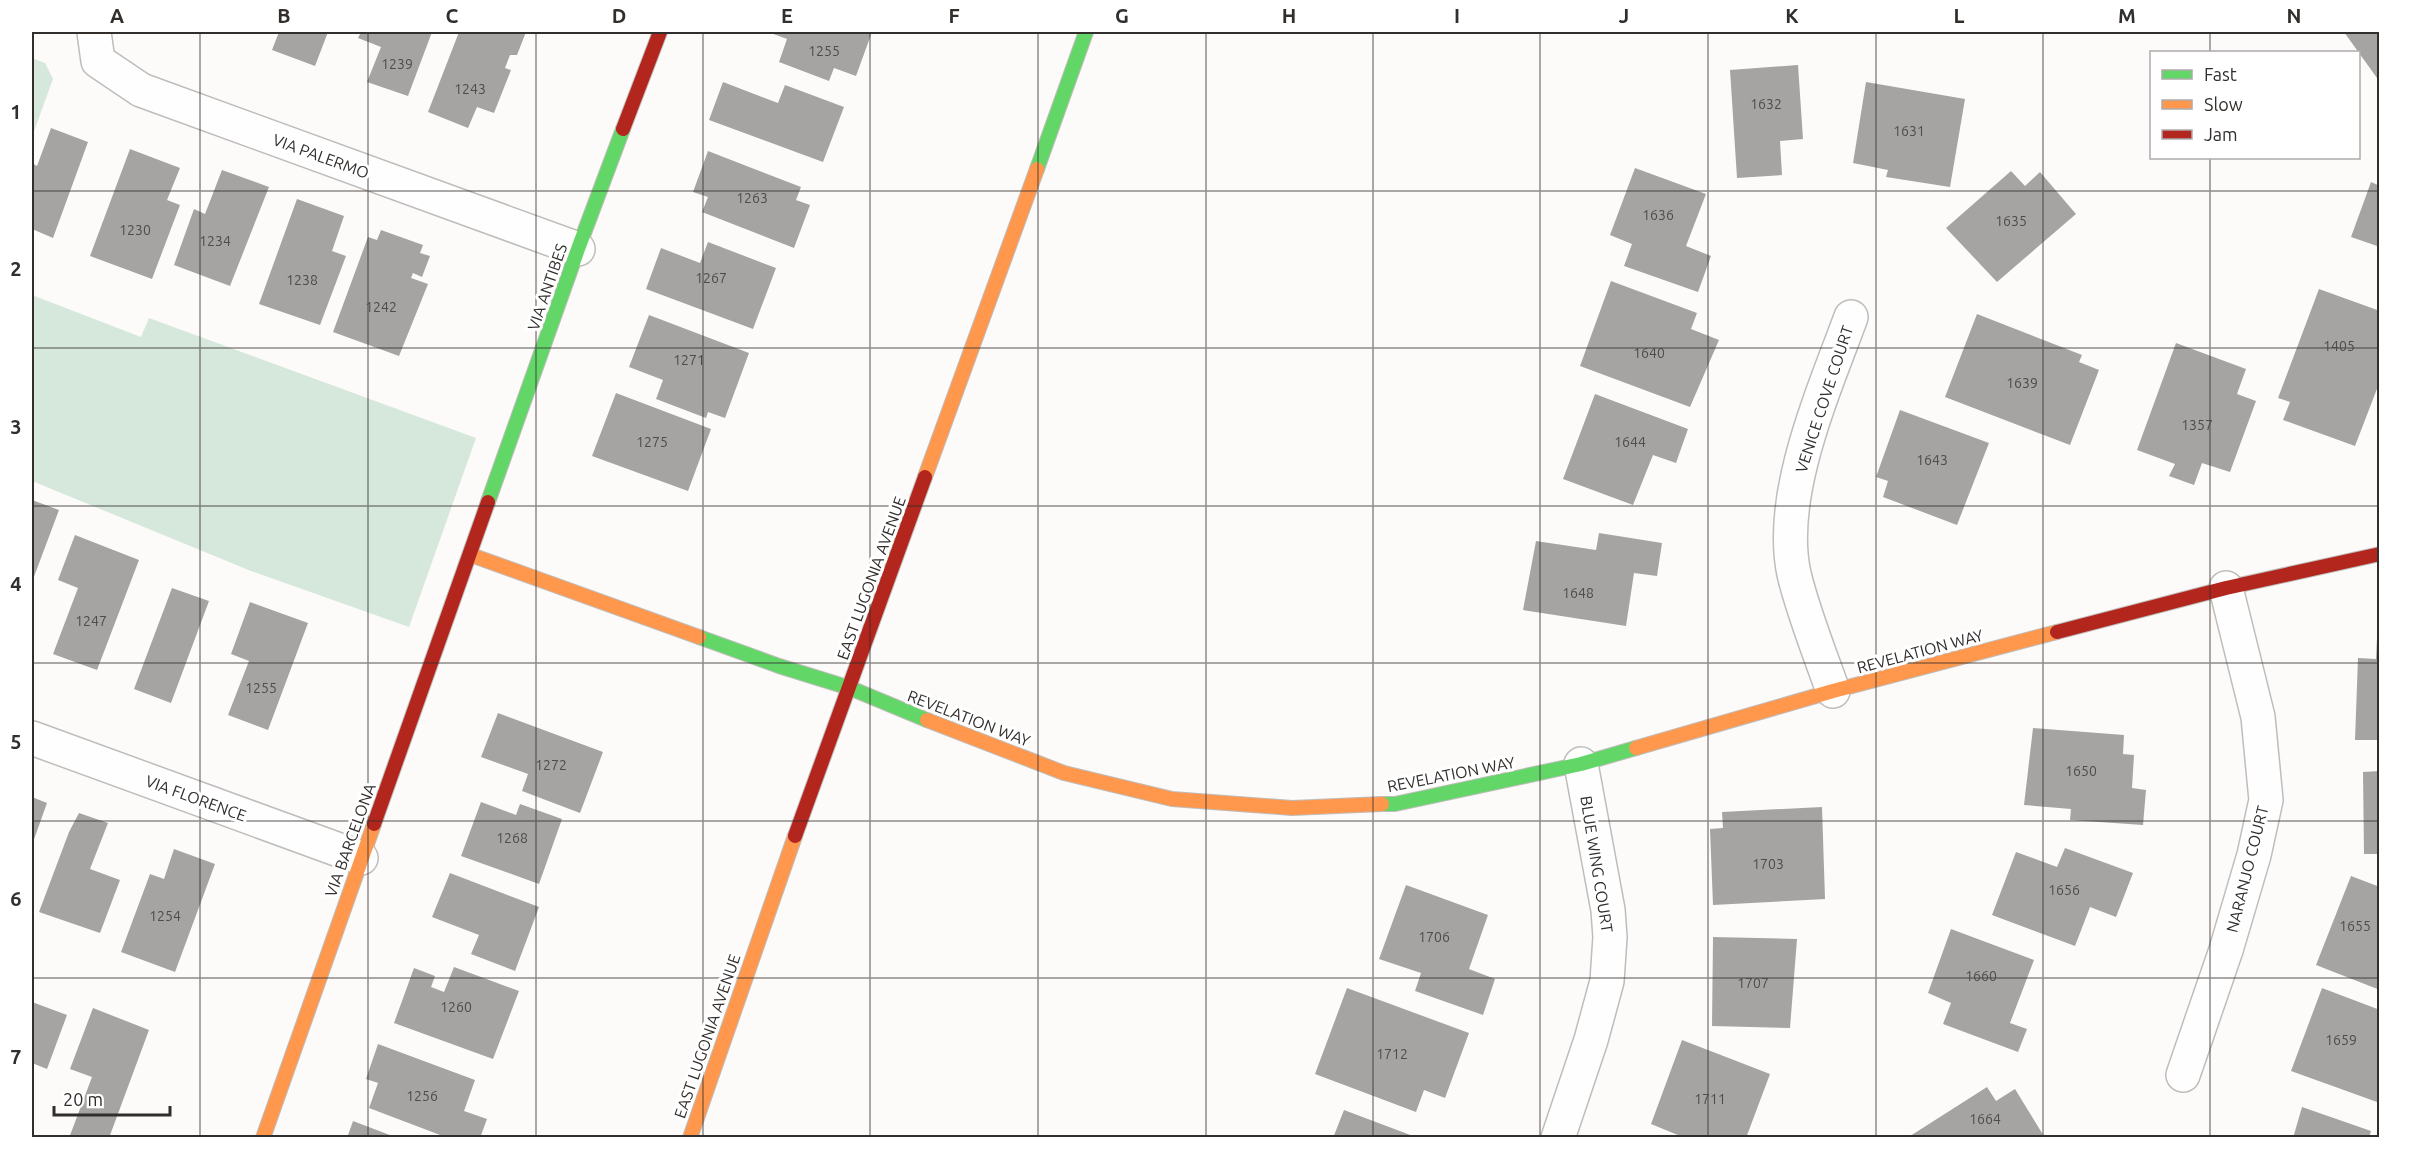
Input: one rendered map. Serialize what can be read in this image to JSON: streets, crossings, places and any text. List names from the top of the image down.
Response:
{
  "streets": {
    "street": [
      "VIA PALERMO",
      "VIA ANTIBES",
      "VENICE COVE COURT",
      "EAST LUGONIA AVENUE",
      "REVELATION WAY",
      "VIA FLORENCE",
      "VIA BARCELONA",
      "BLUE WING COURT",
      "NARANJO COURT"
    ]
  },
  "crossings": [
    ["VIA PALERMO", "VIA ANTIBES"],
    ["VIA ANTIBES", "REVELATION WAY"],
    ["VIA ANTIBES", "VIA BARCELONA"],
    ["VENICE COVE COURT", "REVELATION WAY"],
    ["EAST LUGONIA AVENUE", "REVELATION WAY"],
    ["REVELATION WAY", "VIA BARCELONA"],
    ["REVELATION WAY", "BLUE WING COURT"],
    ["REVELATION WAY", "NARANJO COURT"],
    ["VIA FLORENCE", "VIA BARCELONA"]
  ],
  "house_numbers": [
    "1255",
    "1239",
    "1243",
    "1632",
    "1631",
    "1263",
    "1636",
    "1635",
    "1230",
    "1234",
    "1267",
    "1238",
    "1242",
    "1405",
    "1640",
    "1271",
    "1639",
    "1357",
    "1275",
    "1644",
    "1643",
    "1648",
    "1247",
    "1255",
    "1272",
    "1650",
    "1268",
    "1703",
    "1656",
    "1254",
    "1655",
    "1706",
    "1660",
    "1707",
    "1260",
    "1659",
    "1712",
    "1256",
    "1711",
    "1664"
  ],
  "legend": ["Fast", "Slow", "Jam"],
  "scale_bar": "20 m",
  "grid": {
    "columns": [
      "A",
      "B",
      "C",
      "D",
      "E",
      "F",
      "G",
      "H",
      "I",
      "J",
      "K",
      "L",
      "M",
      "N"
    ],
    "rows": [
      "1",
      "2",
      "3",
      "4",
      "5",
      "6",
      "7"
    ]
  }
}
